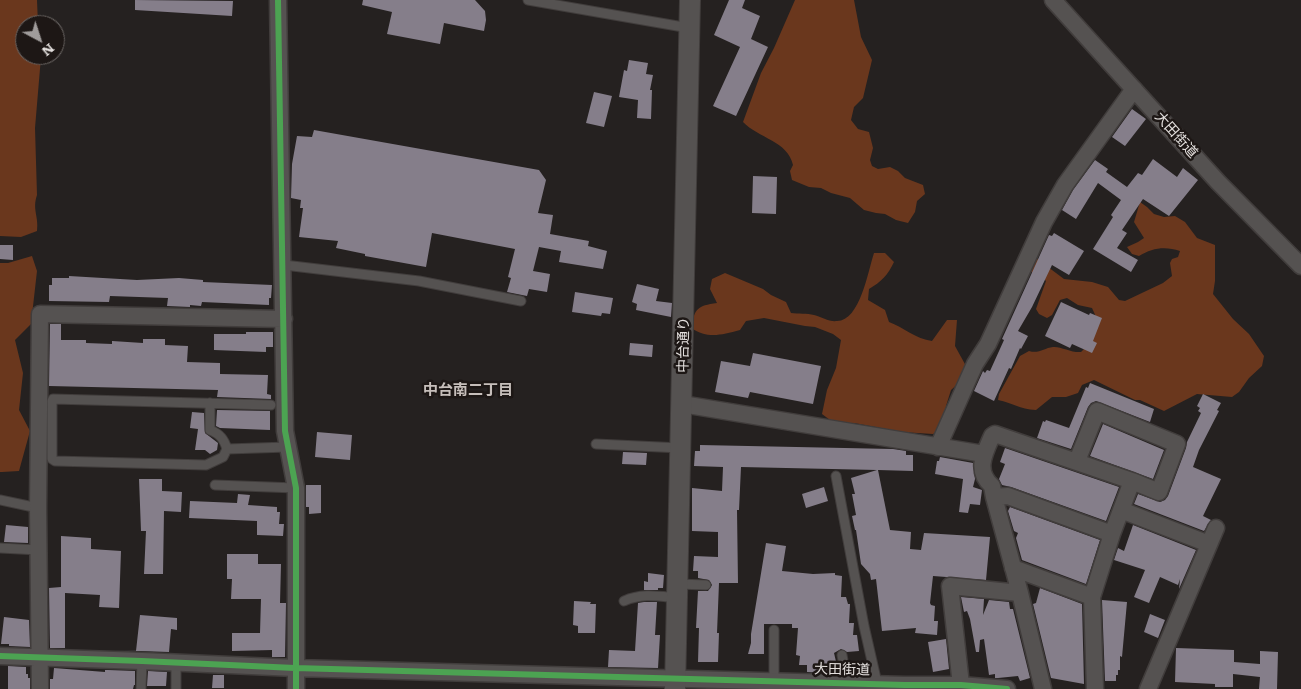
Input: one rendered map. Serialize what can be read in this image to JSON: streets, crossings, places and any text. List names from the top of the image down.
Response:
{
  "streets": {
    "street": ["大田街道", "中台通り"]
  },
  "crossings": [
    ["大田街道", "中台通り"]
  ],
  "districts": ["中台南二丁目"],
  "north": "bottom right"
}
